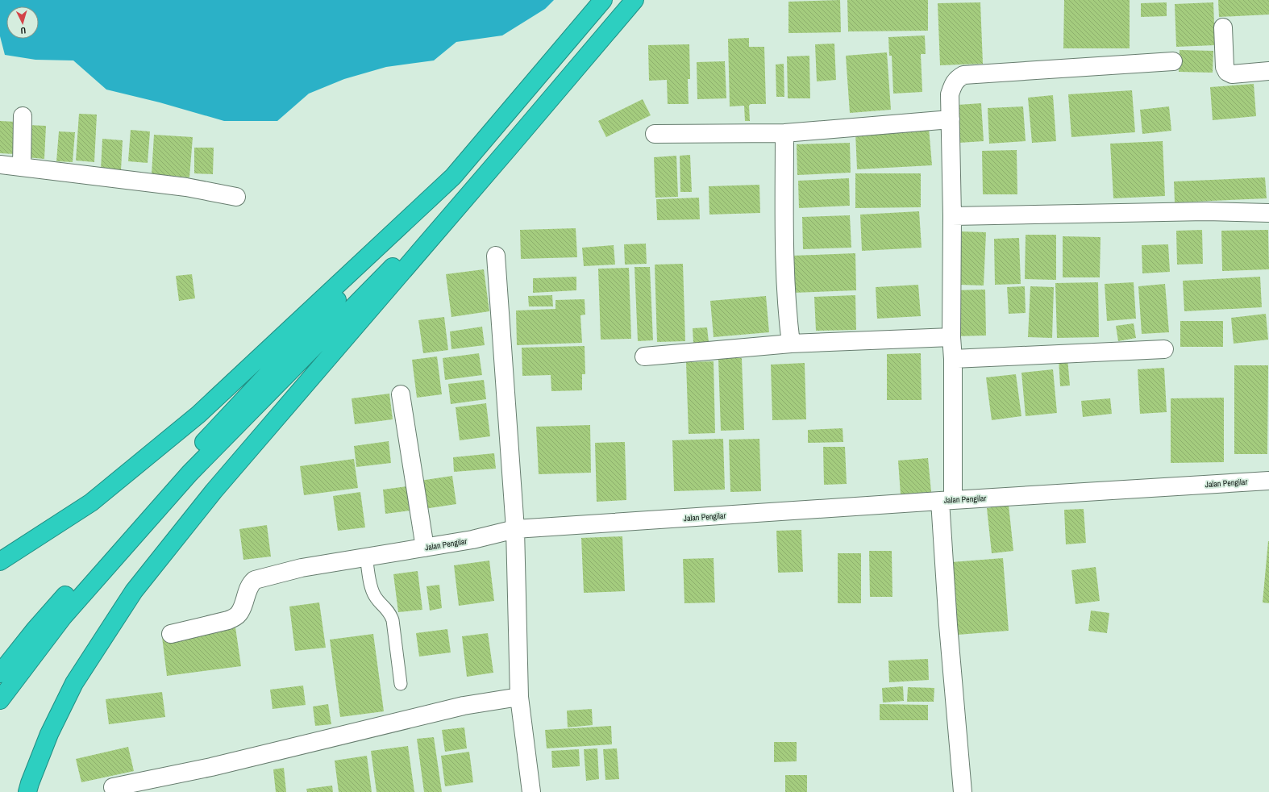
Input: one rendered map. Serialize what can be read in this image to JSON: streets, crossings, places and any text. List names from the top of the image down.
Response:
{
  "streets": {
    "street": ["Jalan Pengilar"]
  },
  "north": "bottom"
}
